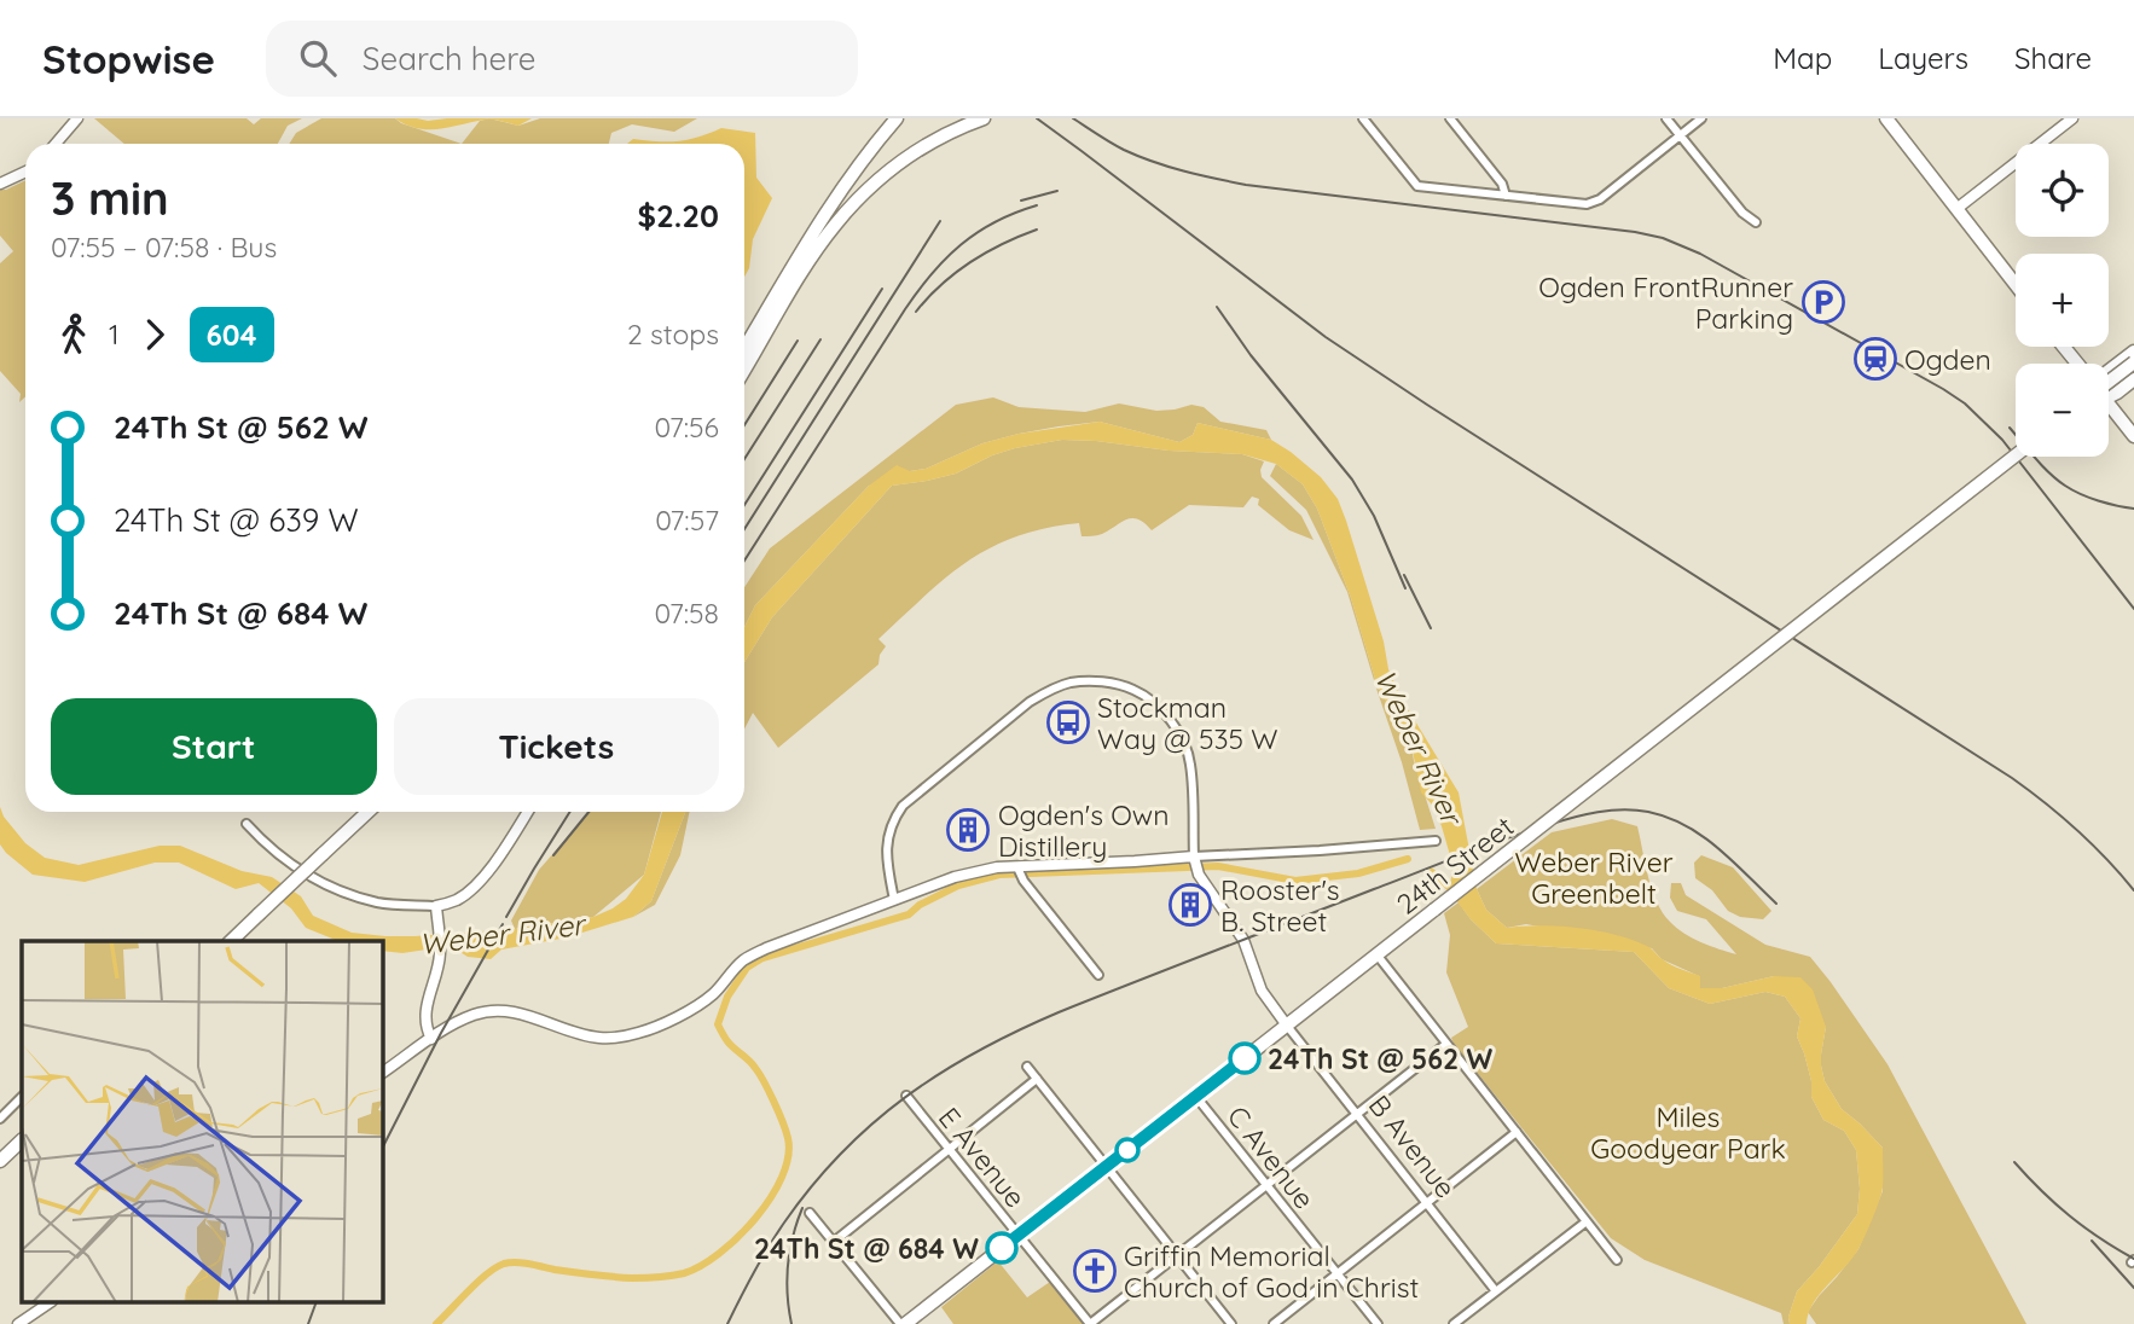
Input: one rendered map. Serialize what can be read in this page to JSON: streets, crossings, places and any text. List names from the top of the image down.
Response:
{
  "streets": {
    "main road": ["24th Street"],
    "street": ["B Avenue", "E Avenue", "C Avenue"]
  },
  "crossings": [
    ["24th Street", "B Avenue"],
    ["24th Street", "E Avenue"],
    ["24th Street", "C Avenue"]
  ],
  "water": ["Weber River"],
  "parks": ["Weber River Greenbelt", "Miles Goodyear Park"],
  "places": {
    "parking": ["Ogden FrontRunner Parking"],
    "station": ["Ogden"],
    "bus stop": ["Stockman Way @ 535 W"],
    "building": ["Ogden's Own Distillery", "Rooster's B. Street"],
    "other": ["24Th St @ 562 W", "24Th St @ 684 W"],
    "church": ["Griffin Memorial Church of God in Christ"]
  },
  "lines": ["bus line 604"],
  "page": {
    "header": "Stopwise",
    "search": "Search here",
    "nav": ["Map", "Layers", "Share"],
    "map_buttons": ["+", "−"],
    "heading": ["3 min", "07:55 – 07:58 · Bus", "$2.20"],
    "legs": ["1", "604", "2 stops"],
    "list": [
      {
        "name": "24Th St @ 562 W",
        "value": "07:56"
      },
      {
        "name": "24Th St @ 639 W",
        "value": "07:57"
      },
      {
        "name": "24Th St @ 684 W",
        "value": "07:58"
      }
    ],
    "buttons": ["Start", "Tickets"]
  }
}
